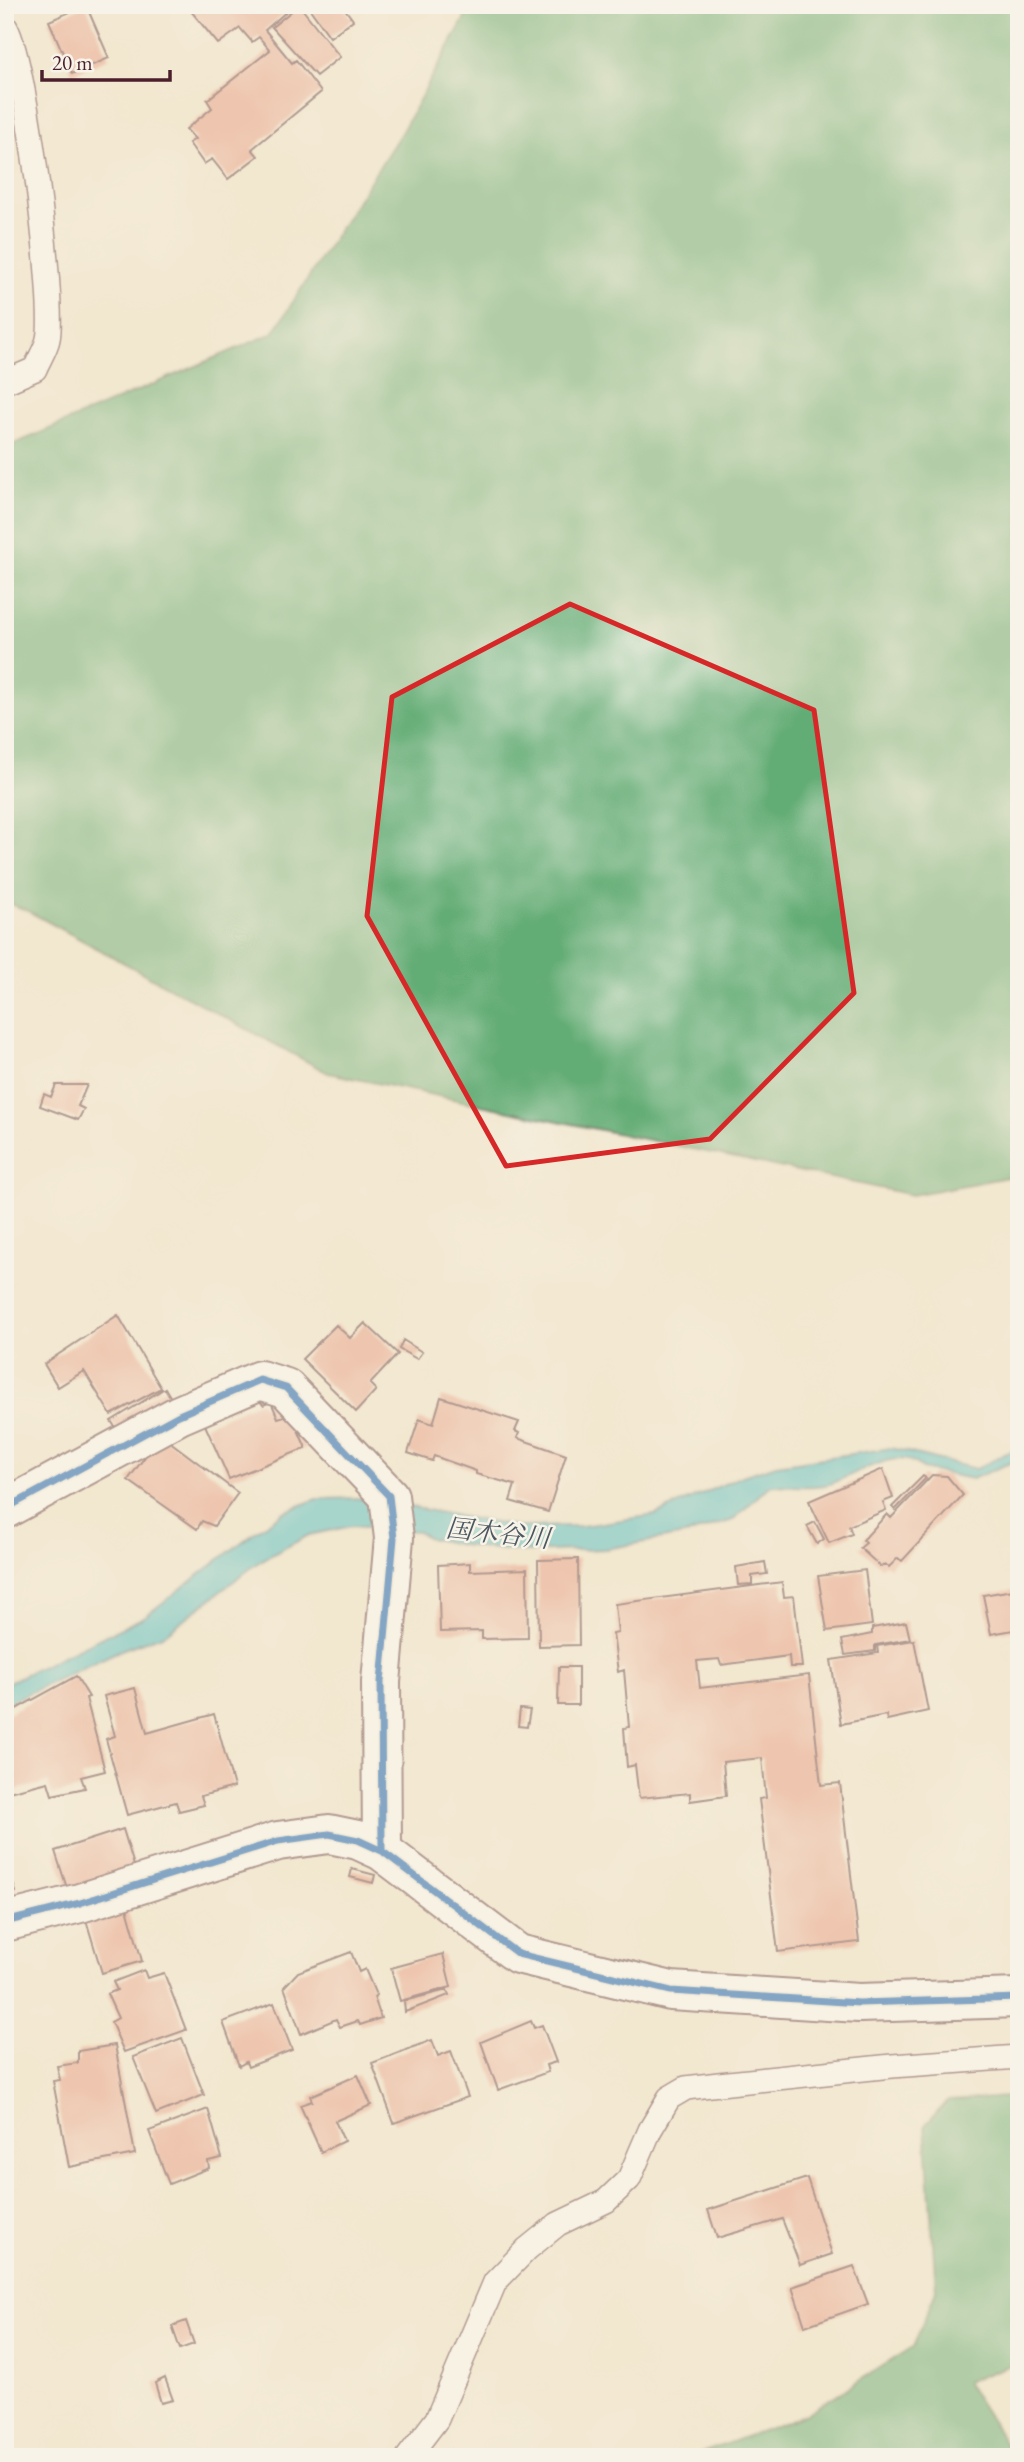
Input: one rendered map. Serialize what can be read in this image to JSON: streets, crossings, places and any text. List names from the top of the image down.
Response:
{
  "water": ["国木谷川"],
  "scale_bar": "20 m"
}
